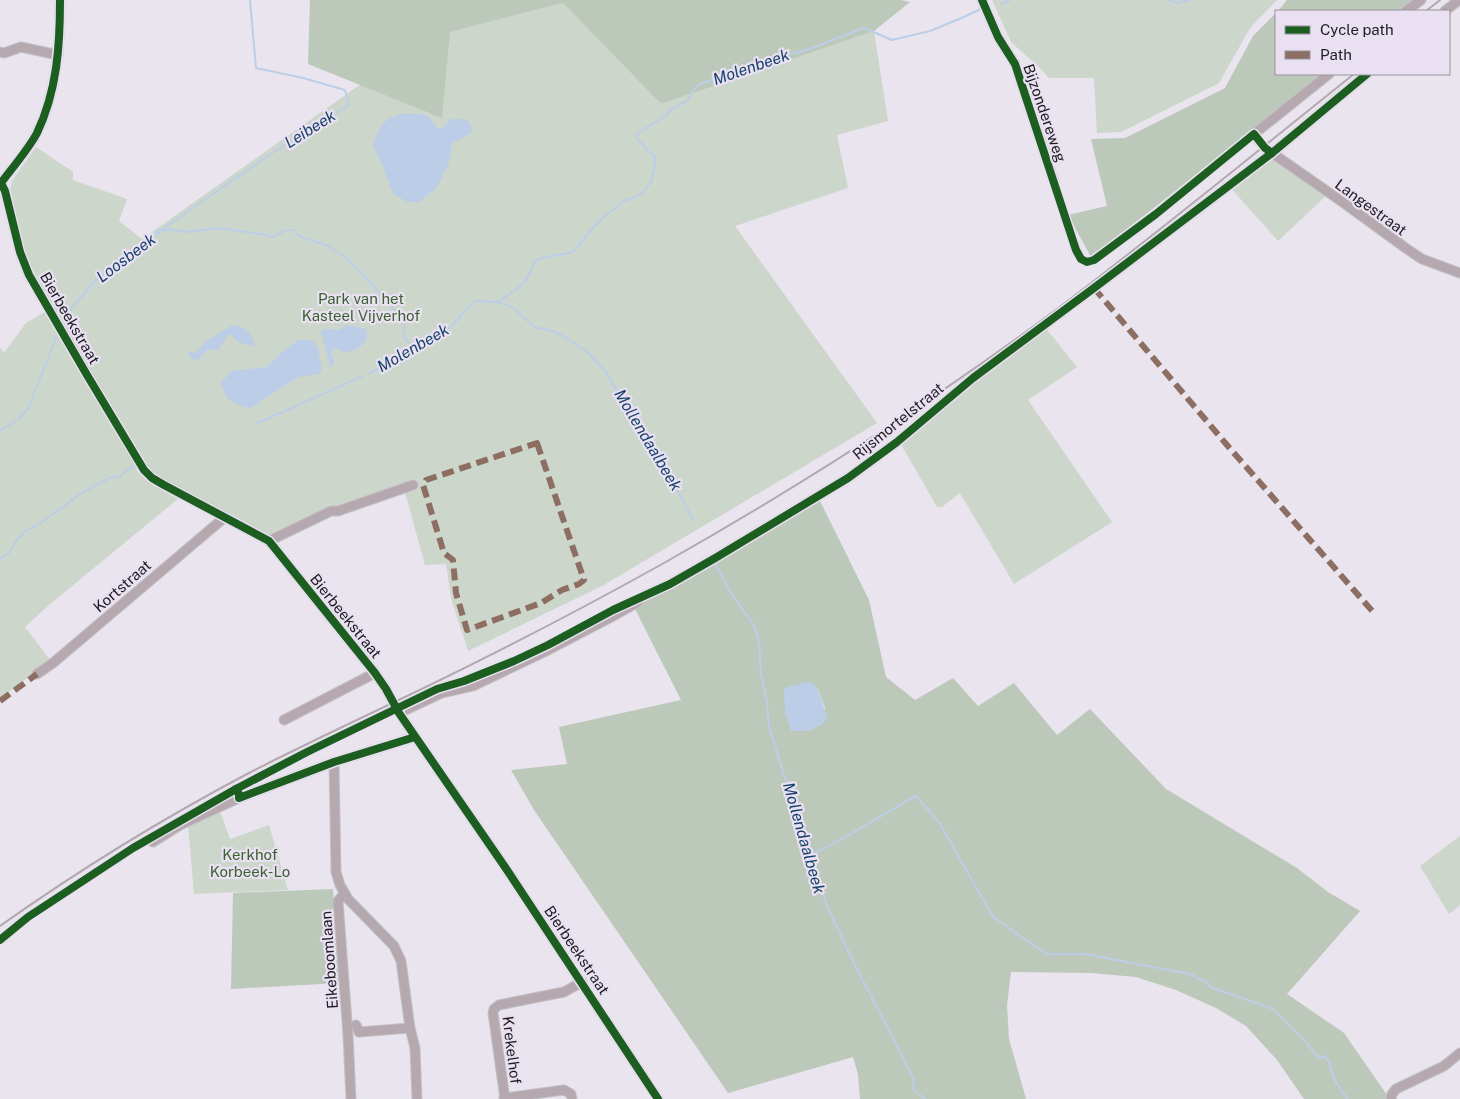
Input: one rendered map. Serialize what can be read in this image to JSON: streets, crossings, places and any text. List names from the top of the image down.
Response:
{
  "streets": {
    "street": [
      "Bijzondereweg",
      "Langestraat",
      "Bierbeekstraat",
      "Rijsmortelstraat",
      "Kortstraat",
      "Eikeboomlaan",
      "Krekelhof"
    ]
  },
  "crossings": [
    ["Langestraat", "Rijsmortelstraat"],
    ["Bierbeekstraat", "Rijsmortelstraat"],
    ["Bierbeekstraat", "Kortstraat"],
    ["Bierbeekstraat", "Krekelhof"]
  ],
  "water": [
    "Molenbeek",
    "Leibeek",
    "Loosbeek",
    "Mollendaalbeek"
  ],
  "parks": ["Park van het Kasteel Vijverhof", "Kerkhof Korbeek-Lo"],
  "legend": ["Cycle path", "Path"]
}
